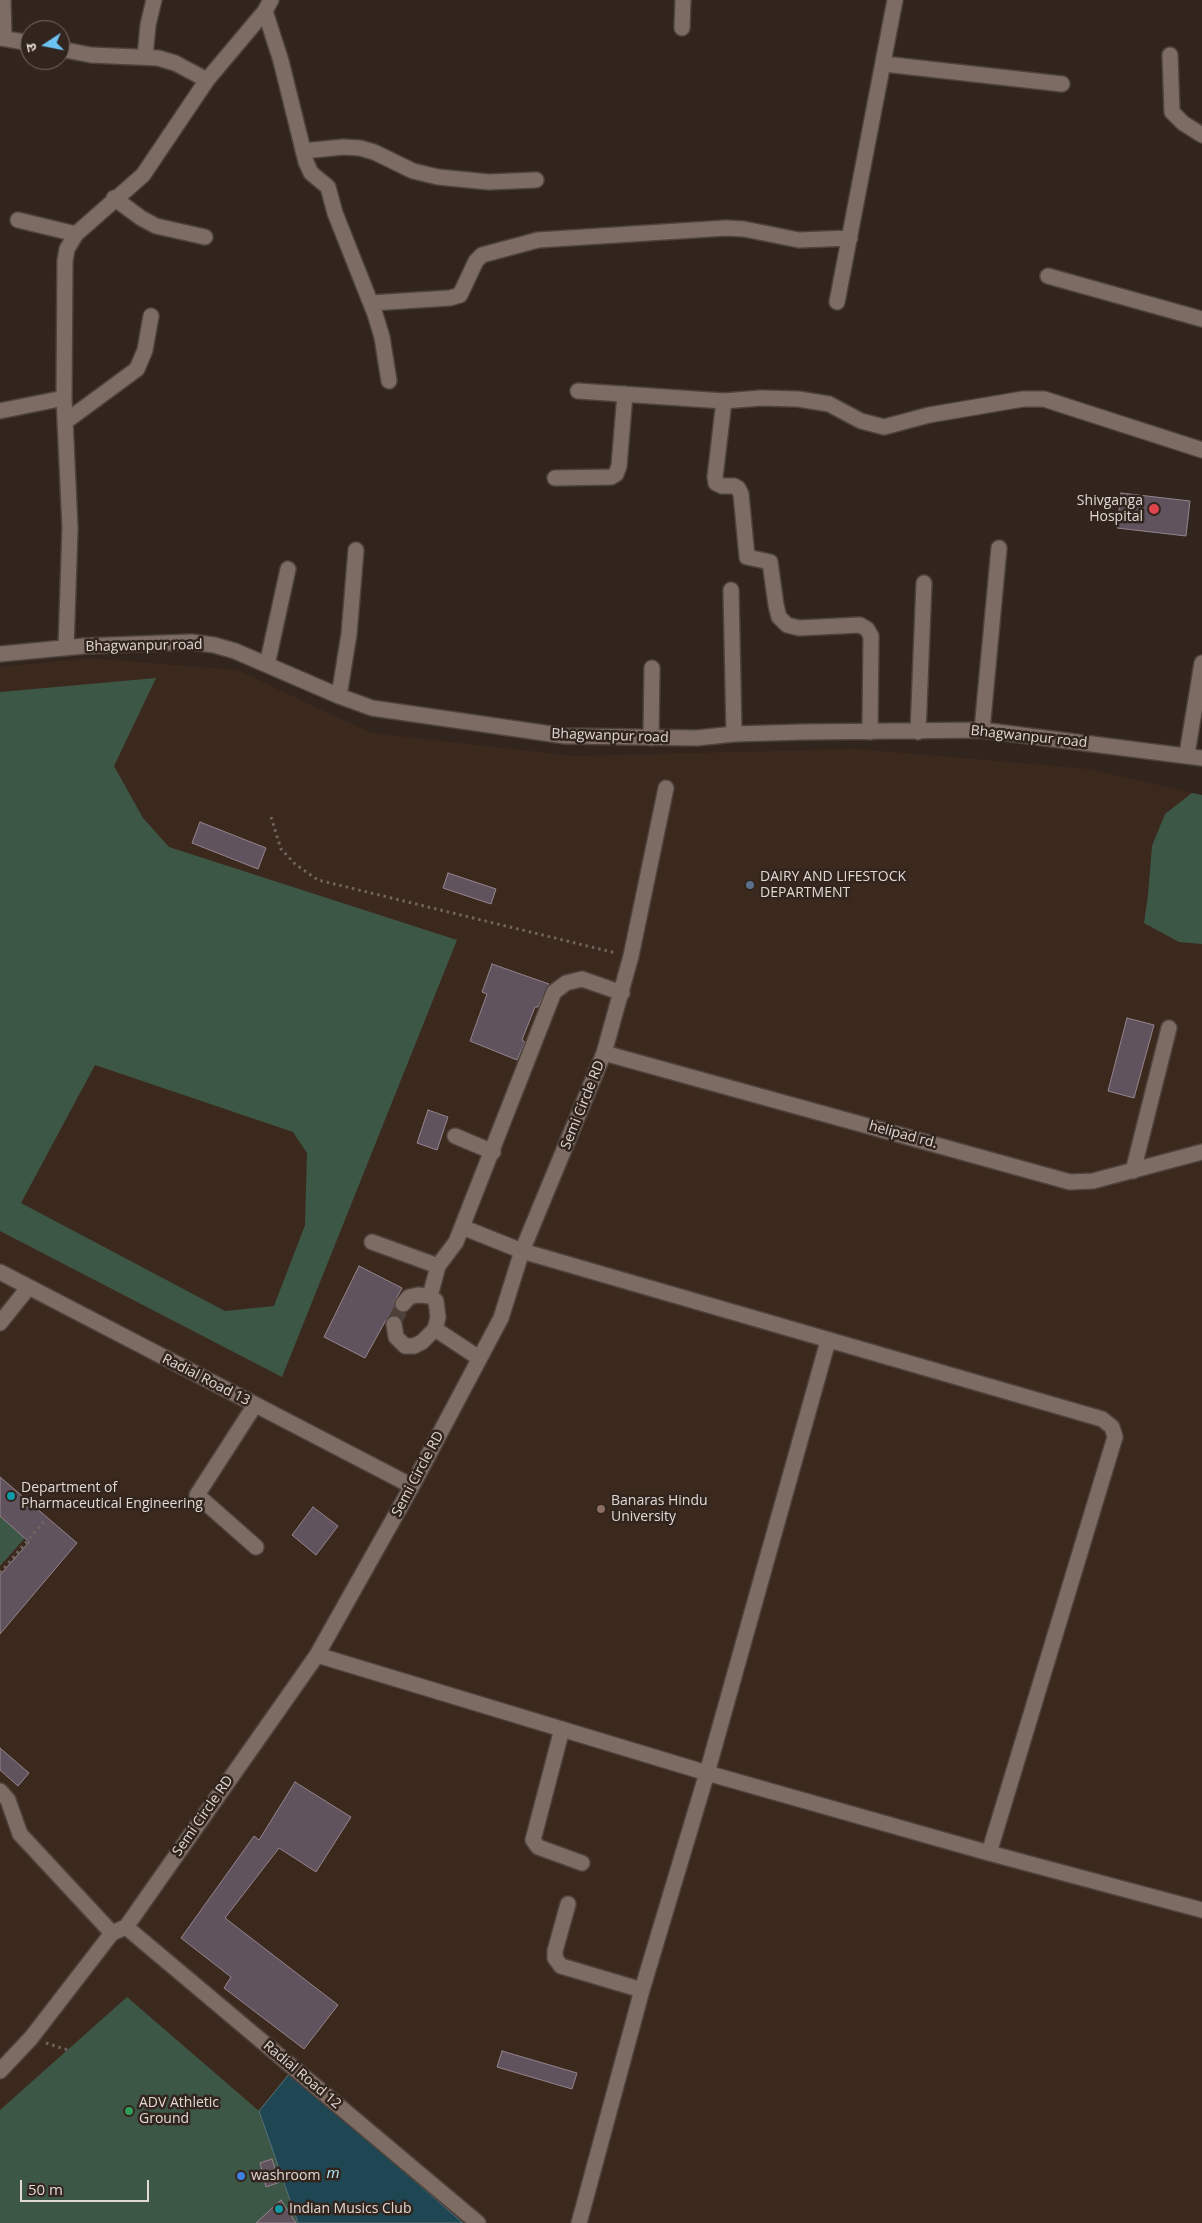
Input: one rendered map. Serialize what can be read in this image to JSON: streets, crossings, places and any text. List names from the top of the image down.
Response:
{
  "streets": {
    "street": [
      "Bhagwanpur road",
      "Semi Circle RD",
      "helipad rd.",
      "Radial Road 13",
      "Radial Road 12"
    ]
  },
  "crossings": [
    ["Semi Circle RD", "helipad rd."],
    ["Semi Circle RD", "Radial Road 13"],
    ["Semi Circle RD", "Radial Road 12"]
  ],
  "water": ["m"],
  "places": [
    "Shivganga Hospital",
    "DAIRY AND LIFESTOCK DEPARTMENT",
    "Department of Pharmaceutical Engineering",
    "Banaras Hindu University",
    "ADV Athletic Ground",
    "washroom",
    "Indian Musics Club"
  ],
  "scale_bar": "50 m",
  "north": "left"
}
